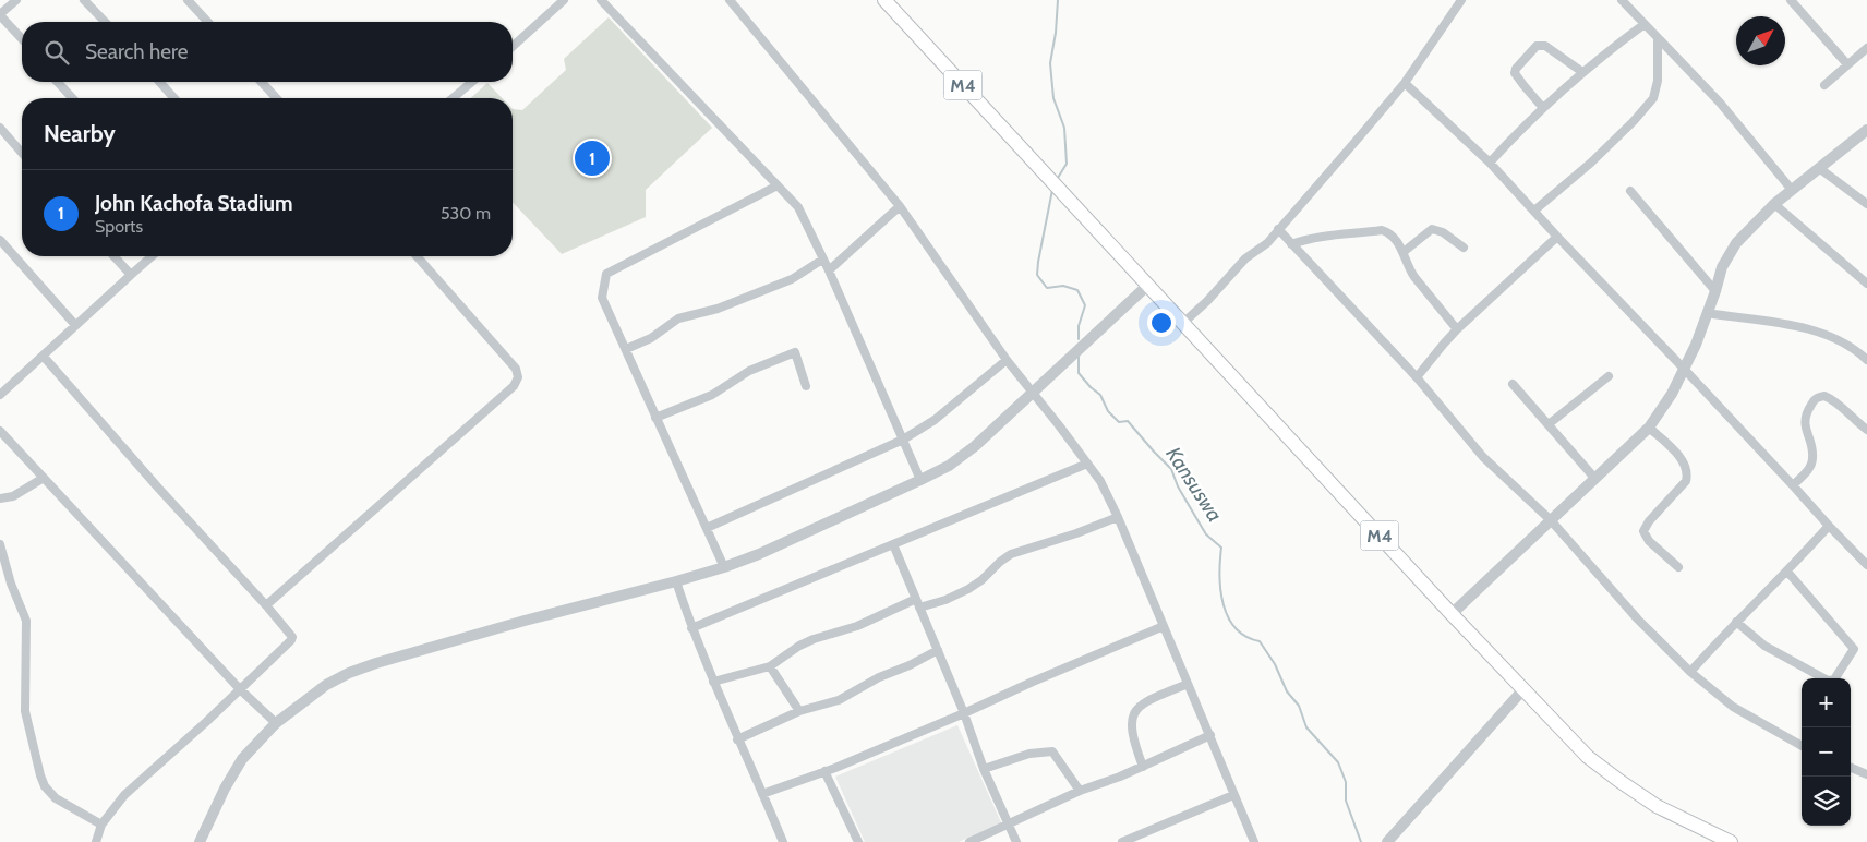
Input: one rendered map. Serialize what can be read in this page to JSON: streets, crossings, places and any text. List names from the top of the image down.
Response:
{
  "streets": {
    "main road": ["M4"]
  },
  "water": ["Kansuswa"],
  "north": "top right",
  "page": {
    "search": "Search here",
    "heading": "Nearby",
    "pins": "1",
    "list": [
      {
        "mark": "1",
        "name": "John Kachofa Stadium",
        "note": "Sports",
        "value": "530 m"
      }
    ],
    "map_buttons": ["+", "−"]
  }
}
